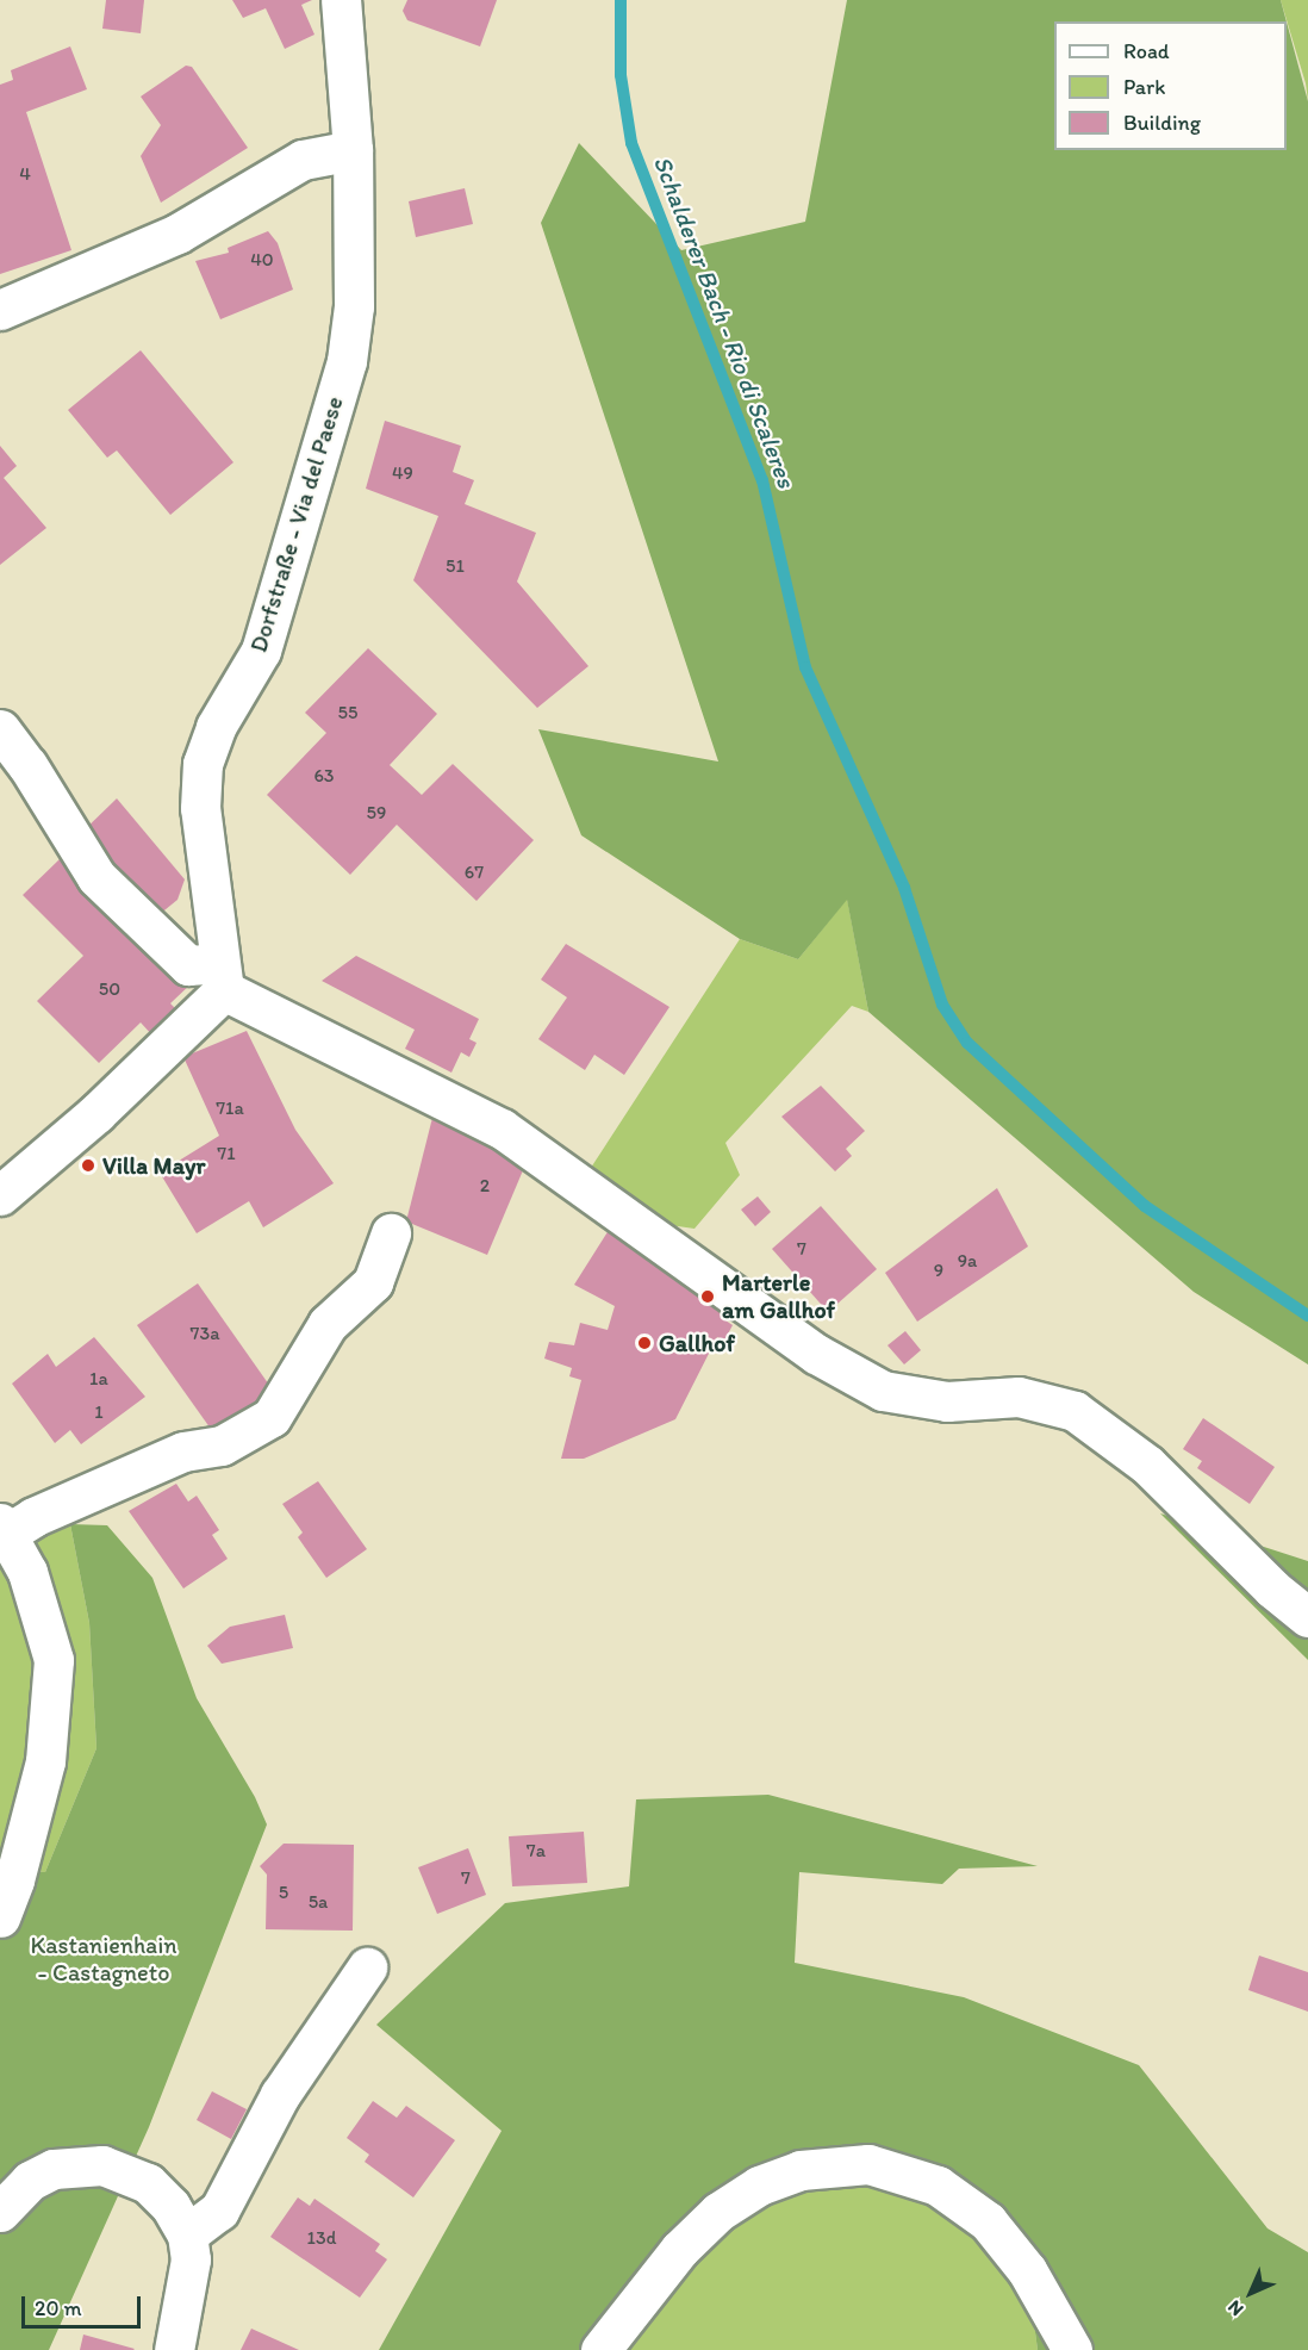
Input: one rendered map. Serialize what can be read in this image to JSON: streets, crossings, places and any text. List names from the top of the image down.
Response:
{
  "streets": {
    "street": ["Dorfstraße - Via del Paese"]
  },
  "water": ["Schalderer Bach - Rio di Scaleres"],
  "parks": ["Kastanienhain - Castagneto"],
  "places": ["Villa Mayr", "Marterle am Gallhof", "Gallhof"],
  "house_numbers": [
    "4",
    "40",
    "49",
    "51",
    "55",
    "63",
    "59",
    "67",
    "50",
    "71a",
    "71",
    "2",
    "7",
    "9a",
    "9",
    "73a",
    "1a",
    "1",
    "7a",
    "7",
    "5",
    "5a",
    "13d"
  ],
  "legend": ["Road", "Park", "Building"],
  "scale_bar": "20 m",
  "north": "bottom left"
}
